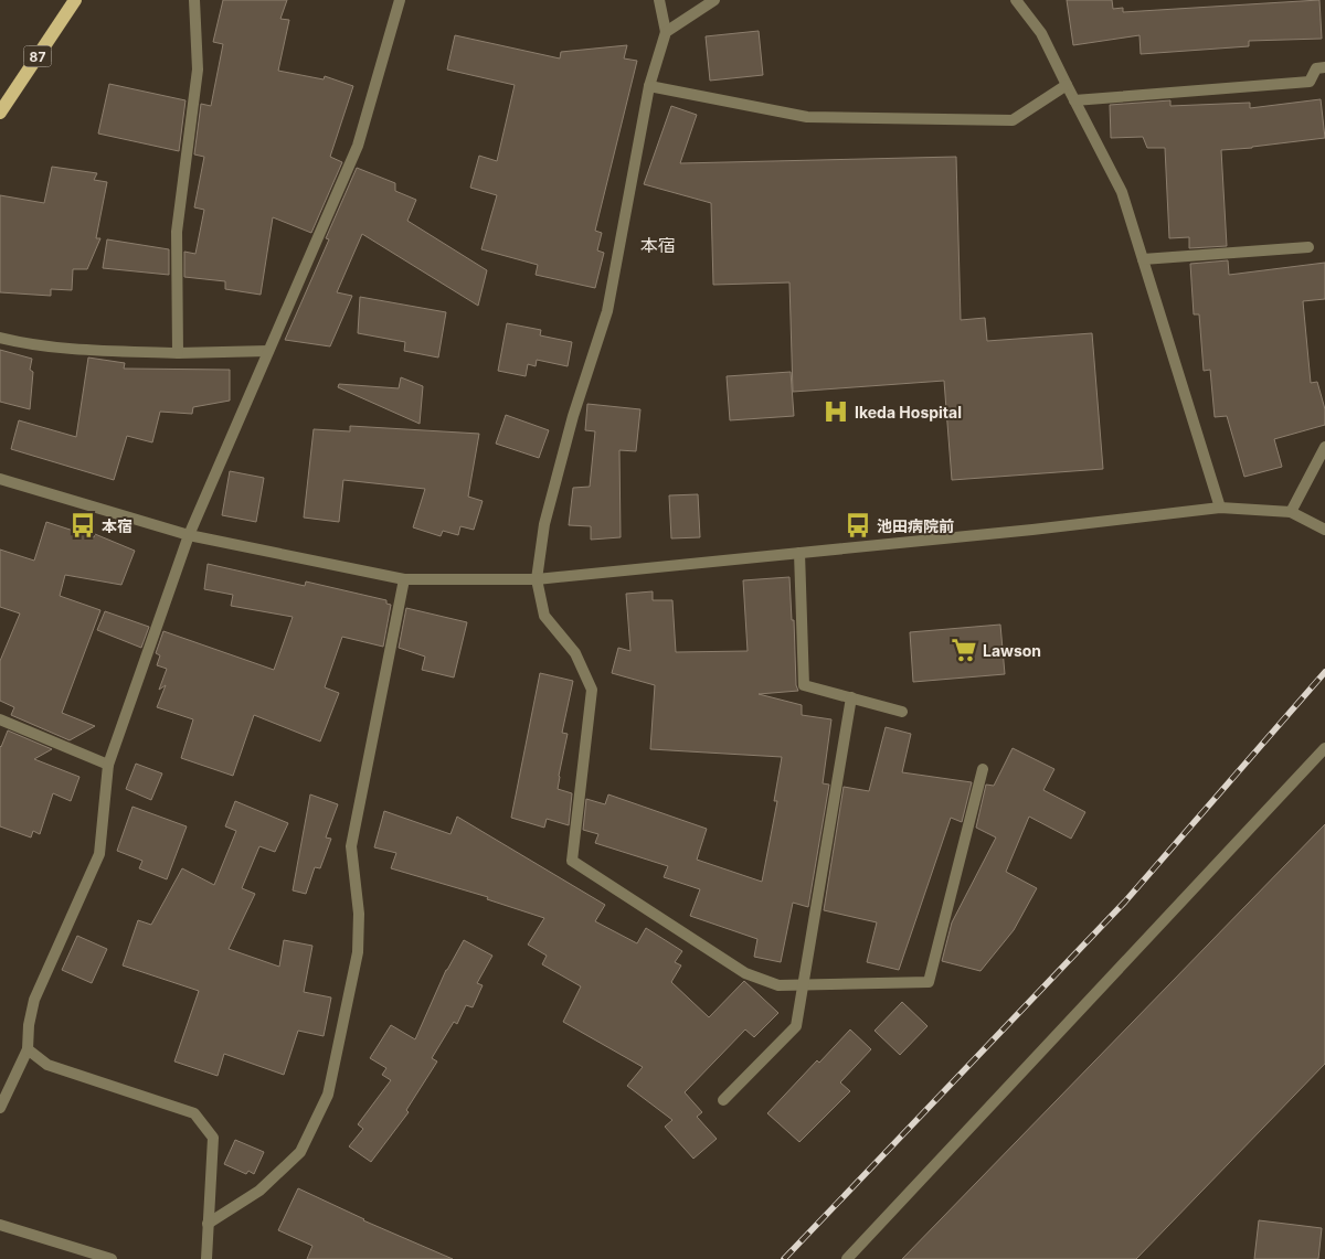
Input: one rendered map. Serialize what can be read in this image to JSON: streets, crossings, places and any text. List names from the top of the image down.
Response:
{
  "streets": {
    "main road": ["87"]
  },
  "districts": ["本宿"],
  "places": {
    "hospital": ["Ikeda Hospital"],
    "bus stop": ["本宿", "池田病院前"],
    "supermarket": ["Lawson"]
  }
}
